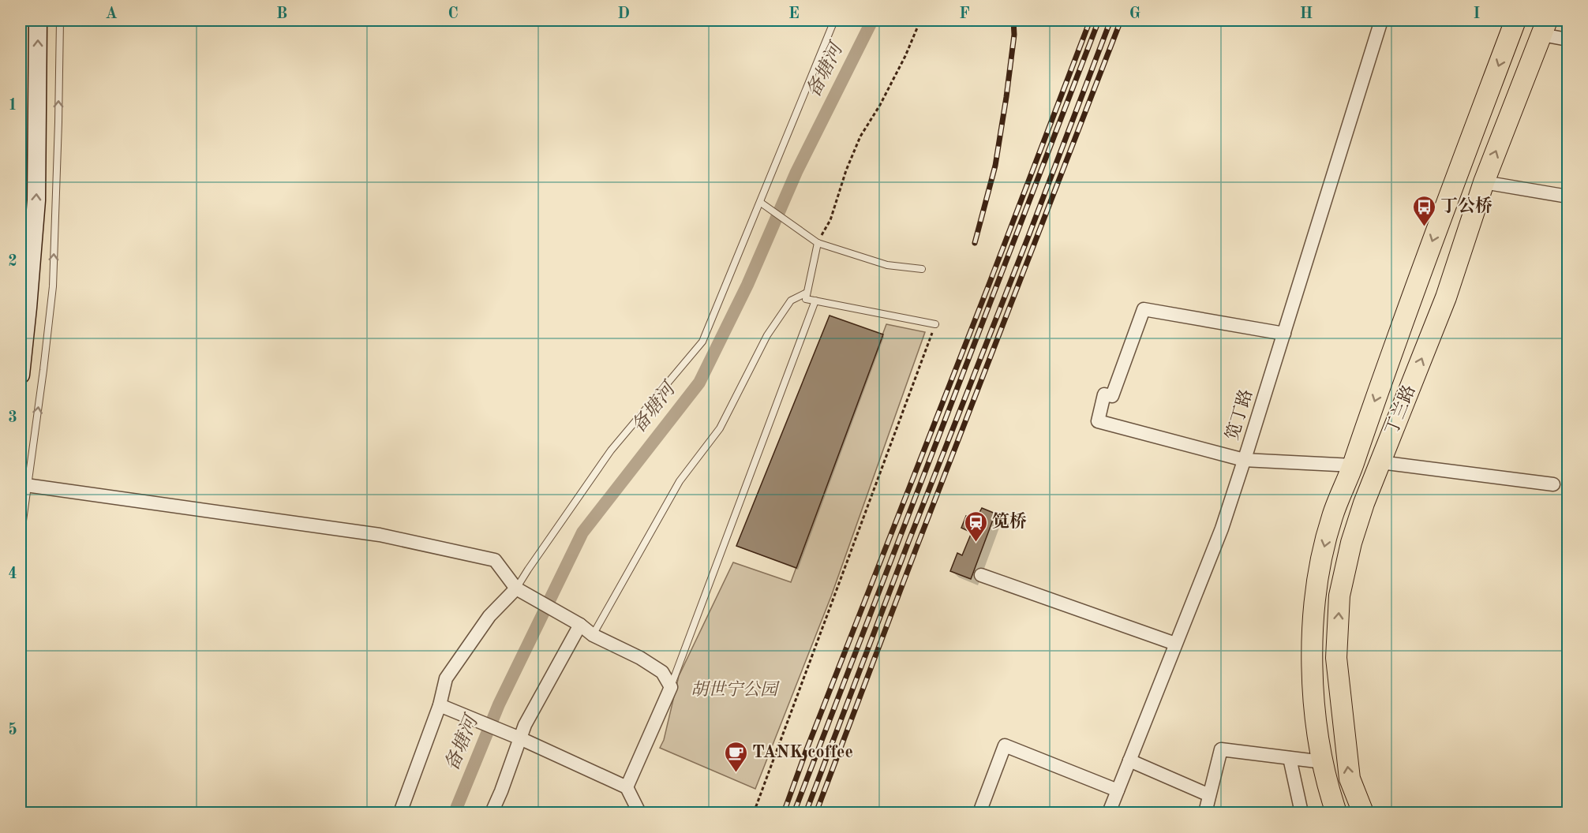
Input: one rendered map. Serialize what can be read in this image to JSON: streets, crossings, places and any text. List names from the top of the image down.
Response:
{
  "streets": {
    "main road": ["丁兰路"],
    "street": ["笕丁路"]
  },
  "water": ["备塘河"],
  "parks": ["胡世宁公园"],
  "places": {
    "bus stop": ["丁公桥"],
    "station": ["笕桥"],
    "cafe": ["TANK coffee"]
  },
  "grid": {
    "columns": [
      "A",
      "B",
      "C",
      "D",
      "E",
      "F",
      "G",
      "H",
      "I"
    ],
    "rows": [
      "1",
      "2",
      "3",
      "4",
      "5"
    ]
  }
}
